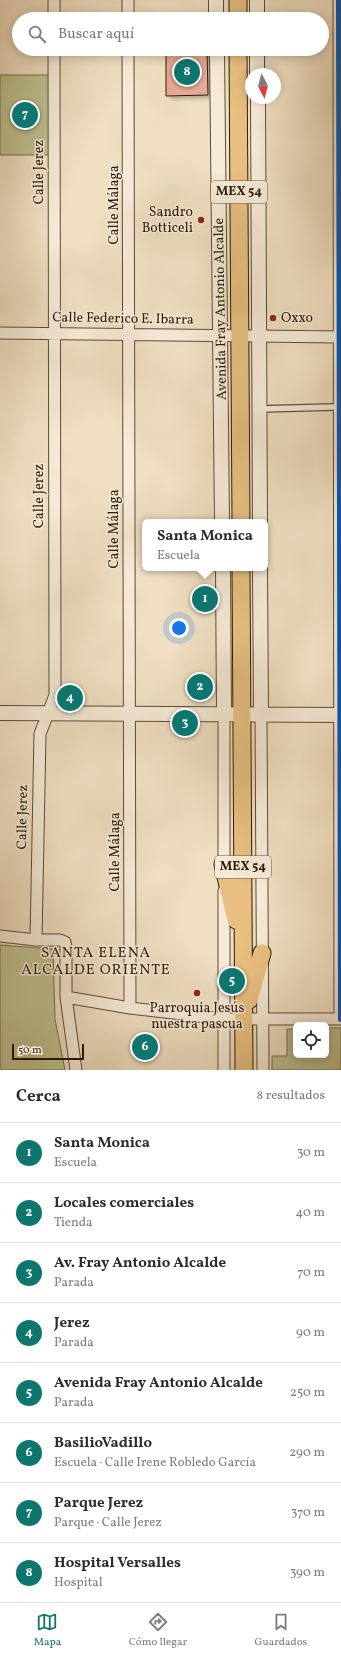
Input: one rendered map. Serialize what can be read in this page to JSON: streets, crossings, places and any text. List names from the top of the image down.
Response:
{
  "streets": {
    "main road": ["MEX 54", "Avenida Fray Antonio Alcalde"],
    "street": ["Calle Jerez", "Calle Málaga", "Calle Federico E. Ibarra"]
  },
  "crossings": [
    ["Calle Jerez", "Calle Federico E. Ibarra"],
    ["Calle Málaga", "Calle Federico E. Ibarra"],
    ["Avenida Fray Antonio Alcalde", "Calle Federico E. Ibarra"]
  ],
  "districts": ["SANTA ELENA ALCALDE ORIENTE"],
  "places": ["Sandro Botticeli", "Oxxo", "Parroquia Jesús nuestra pascua"],
  "scale_bar": "50 m",
  "north": "bottom",
  "page": {
    "search": "Buscar aquí",
    "pins": [
      "8",
      "7",
      "1",
      "2",
      "4",
      "3",
      "5",
      "6"
    ],
    "popup": ["Santa Monica", "Escuela"],
    "scale": "50 m",
    "heading": ["Cerca", "8 resultados"],
    "list": [
      {
        "mark": "1",
        "name": "Santa Monica",
        "note": "Escuela",
        "value": "30 m"
      },
      {
        "mark": "2",
        "name": "Locales comerciales",
        "note": "Tienda",
        "value": "40 m"
      },
      {
        "mark": "3",
        "name": "Av. Fray Antonio Alcalde",
        "note": "Parada",
        "value": "70 m"
      },
      {
        "mark": "4",
        "name": "Jerez",
        "note": "Parada",
        "value": "90 m"
      },
      {
        "mark": "5",
        "name": "Avenida Fray Antonio Alcalde",
        "note": "Parada",
        "value": "250 m"
      },
      {
        "mark": "6",
        "name": "BasilioVadillo",
        "note": "Escuela · Calle Irene Robledo García",
        "value": "290 m"
      },
      {
        "mark": "7",
        "name": "Parque Jerez",
        "note": "Parque · Calle Jerez",
        "value": "370 m"
      },
      {
        "mark": "8",
        "name": "Hospital Versalles",
        "note": "Hospital",
        "value": "390 m"
      }
    ],
    "nav": ["Mapa", "Cómo llegar", "Guardados"]
  }
}
